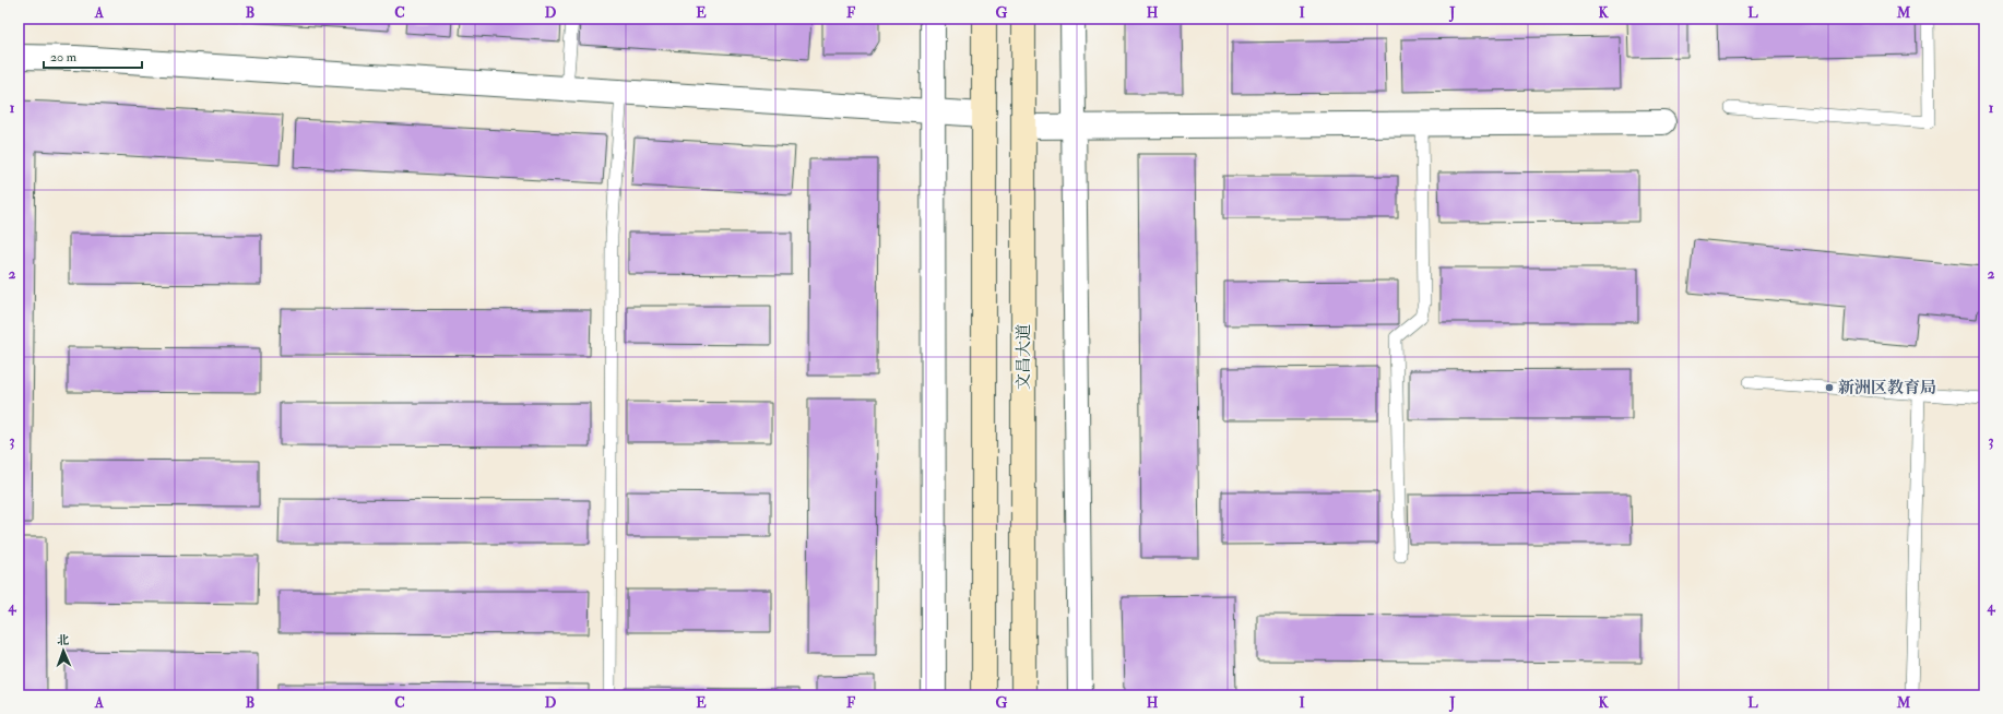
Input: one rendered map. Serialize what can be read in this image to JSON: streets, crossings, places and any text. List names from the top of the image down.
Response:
{
  "streets": {
    "main road": ["文昌大道"]
  },
  "places": ["新洲区教育局"],
  "scale_bar": "20 m",
  "north": "top",
  "grid": {
    "columns": [
      "A",
      "B",
      "C",
      "D",
      "E",
      "F",
      "G",
      "H",
      "I",
      "J",
      "K",
      "L",
      "M"
    ],
    "rows": [
      "1",
      "2",
      "3",
      "4"
    ]
  }
}
